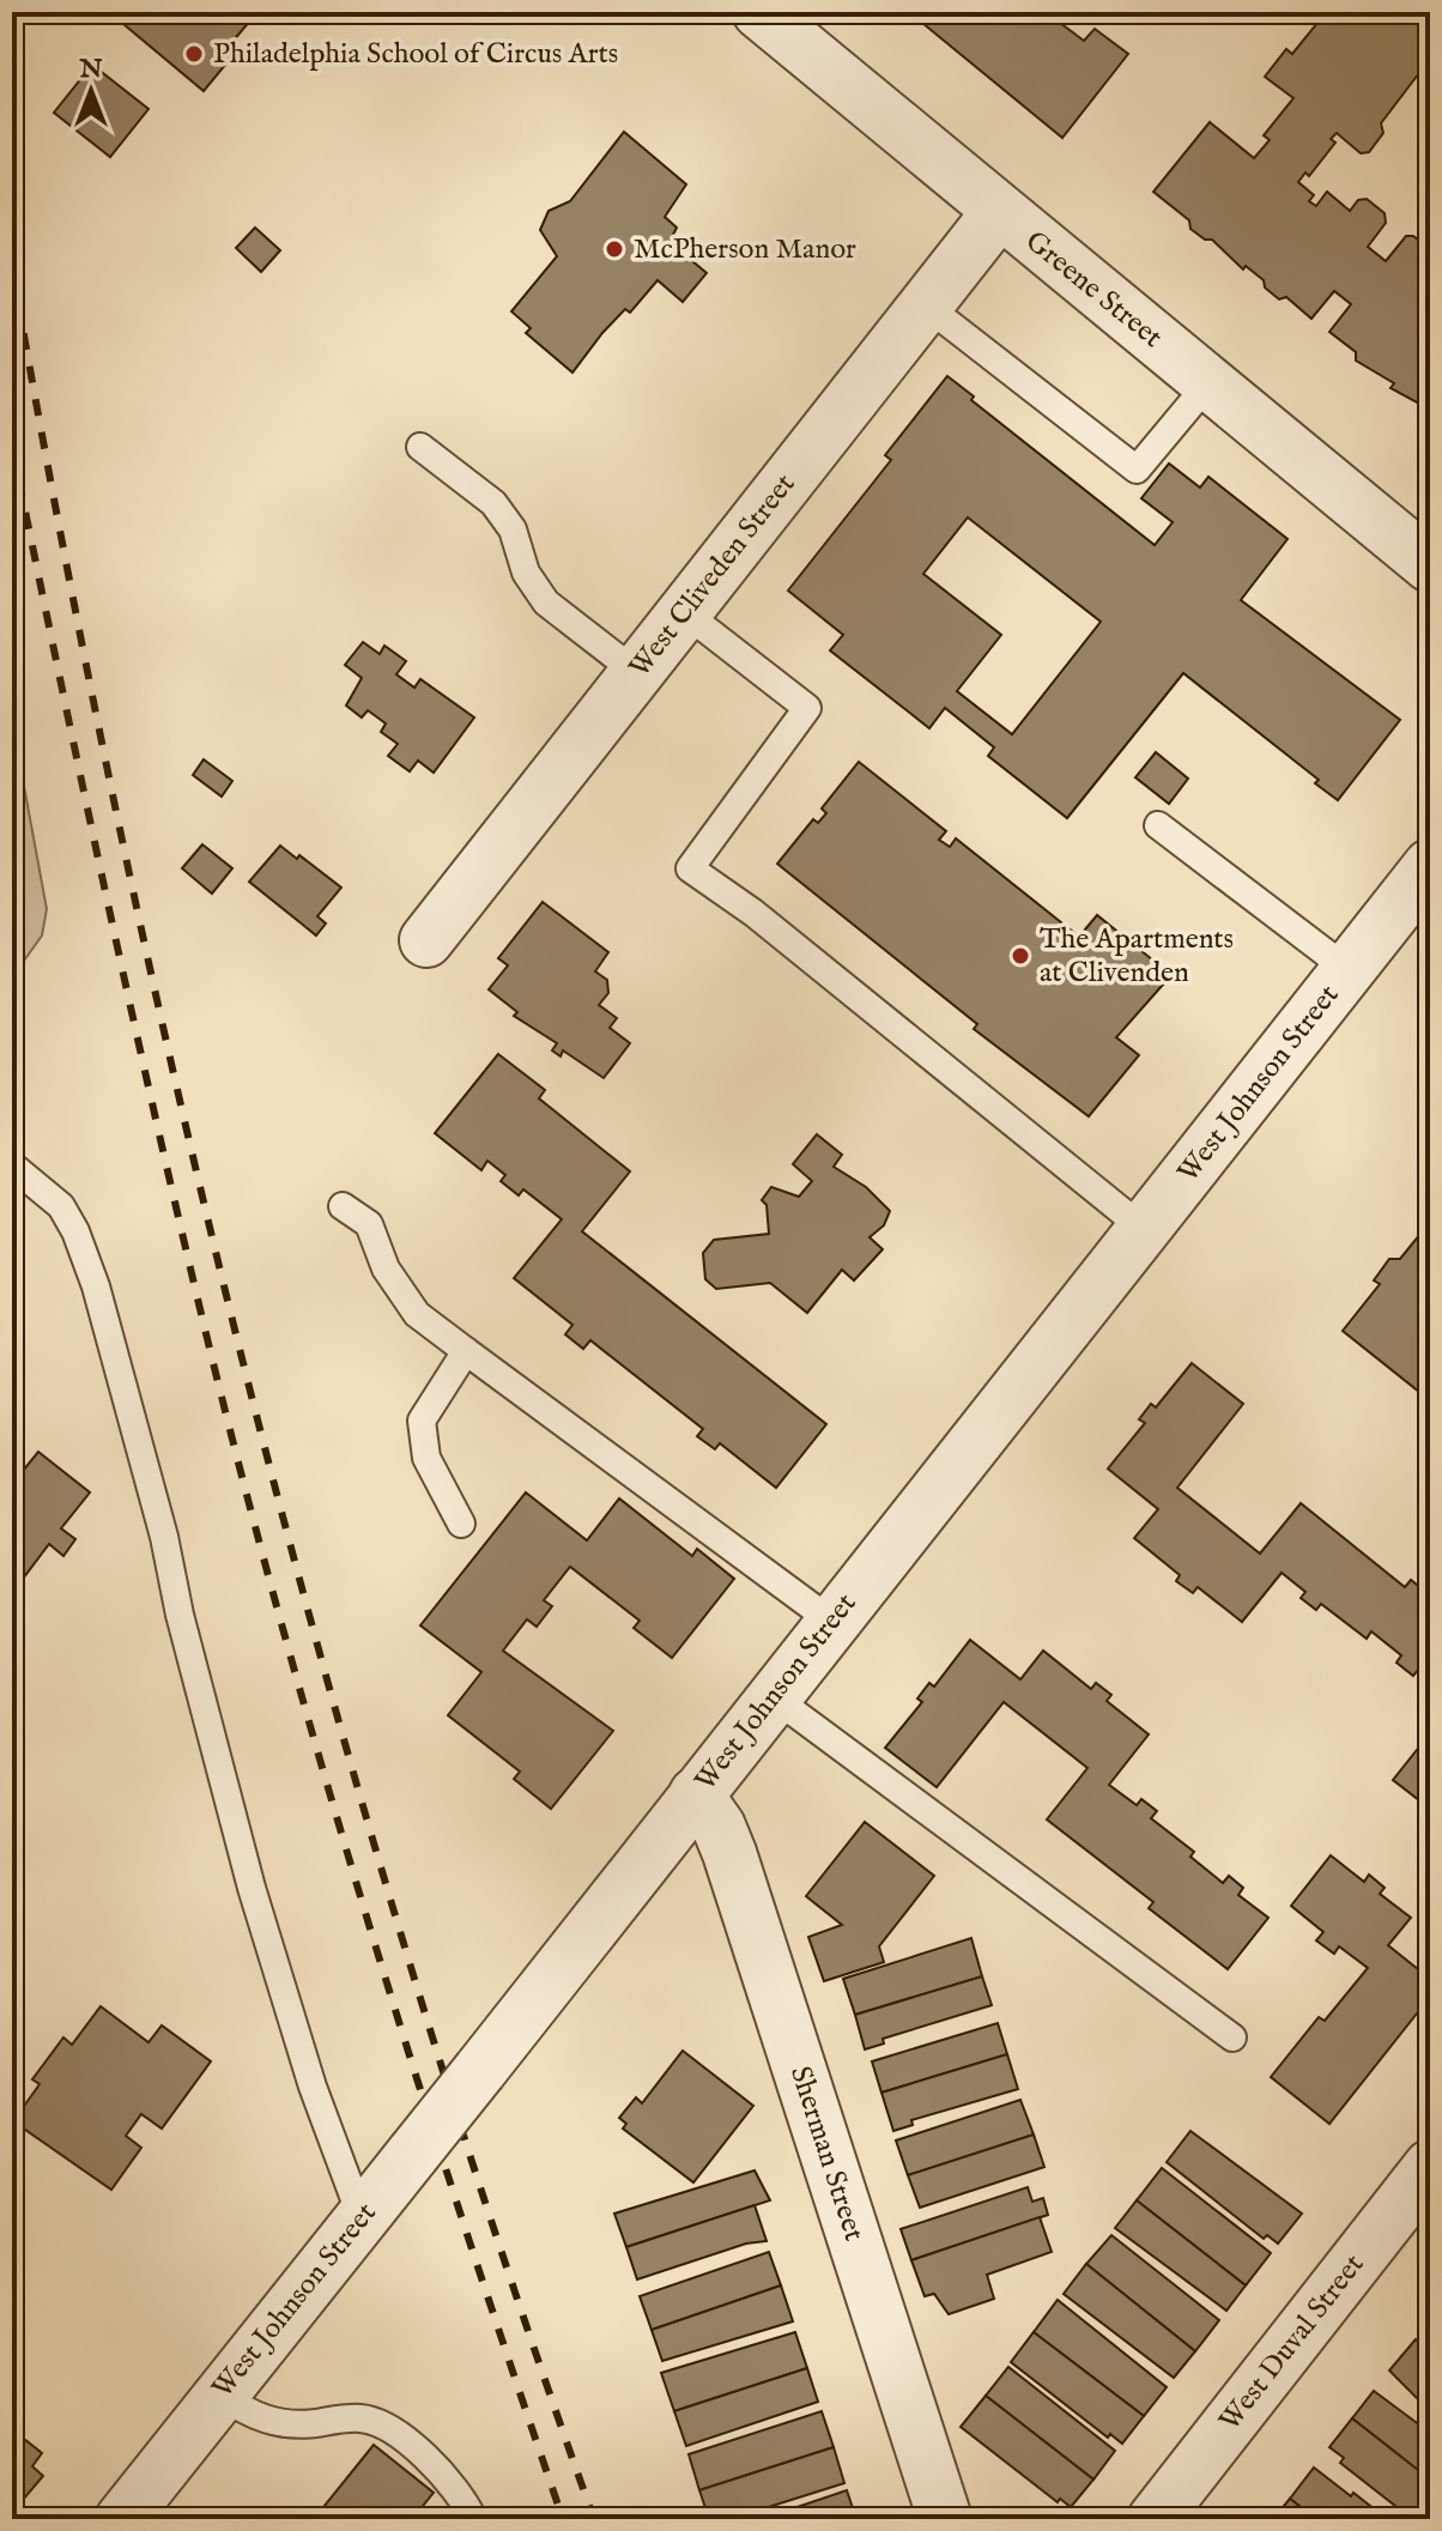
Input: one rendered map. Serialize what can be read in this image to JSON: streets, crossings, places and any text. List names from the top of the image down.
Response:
{
  "streets": {
    "street": [
      "Greene Street",
      "West Cliveden Street",
      "West Johnson Street",
      "Sherman Street",
      "West Duval Street"
    ]
  },
  "crossings": [
    ["Greene Street", "West Cliveden Street"],
    ["West Johnson Street", "Sherman Street"]
  ],
  "places": ["Philadelphia School of Circus Arts", "McPherson Manor", "The Apartments at Clivenden"],
  "north": "top"
}
